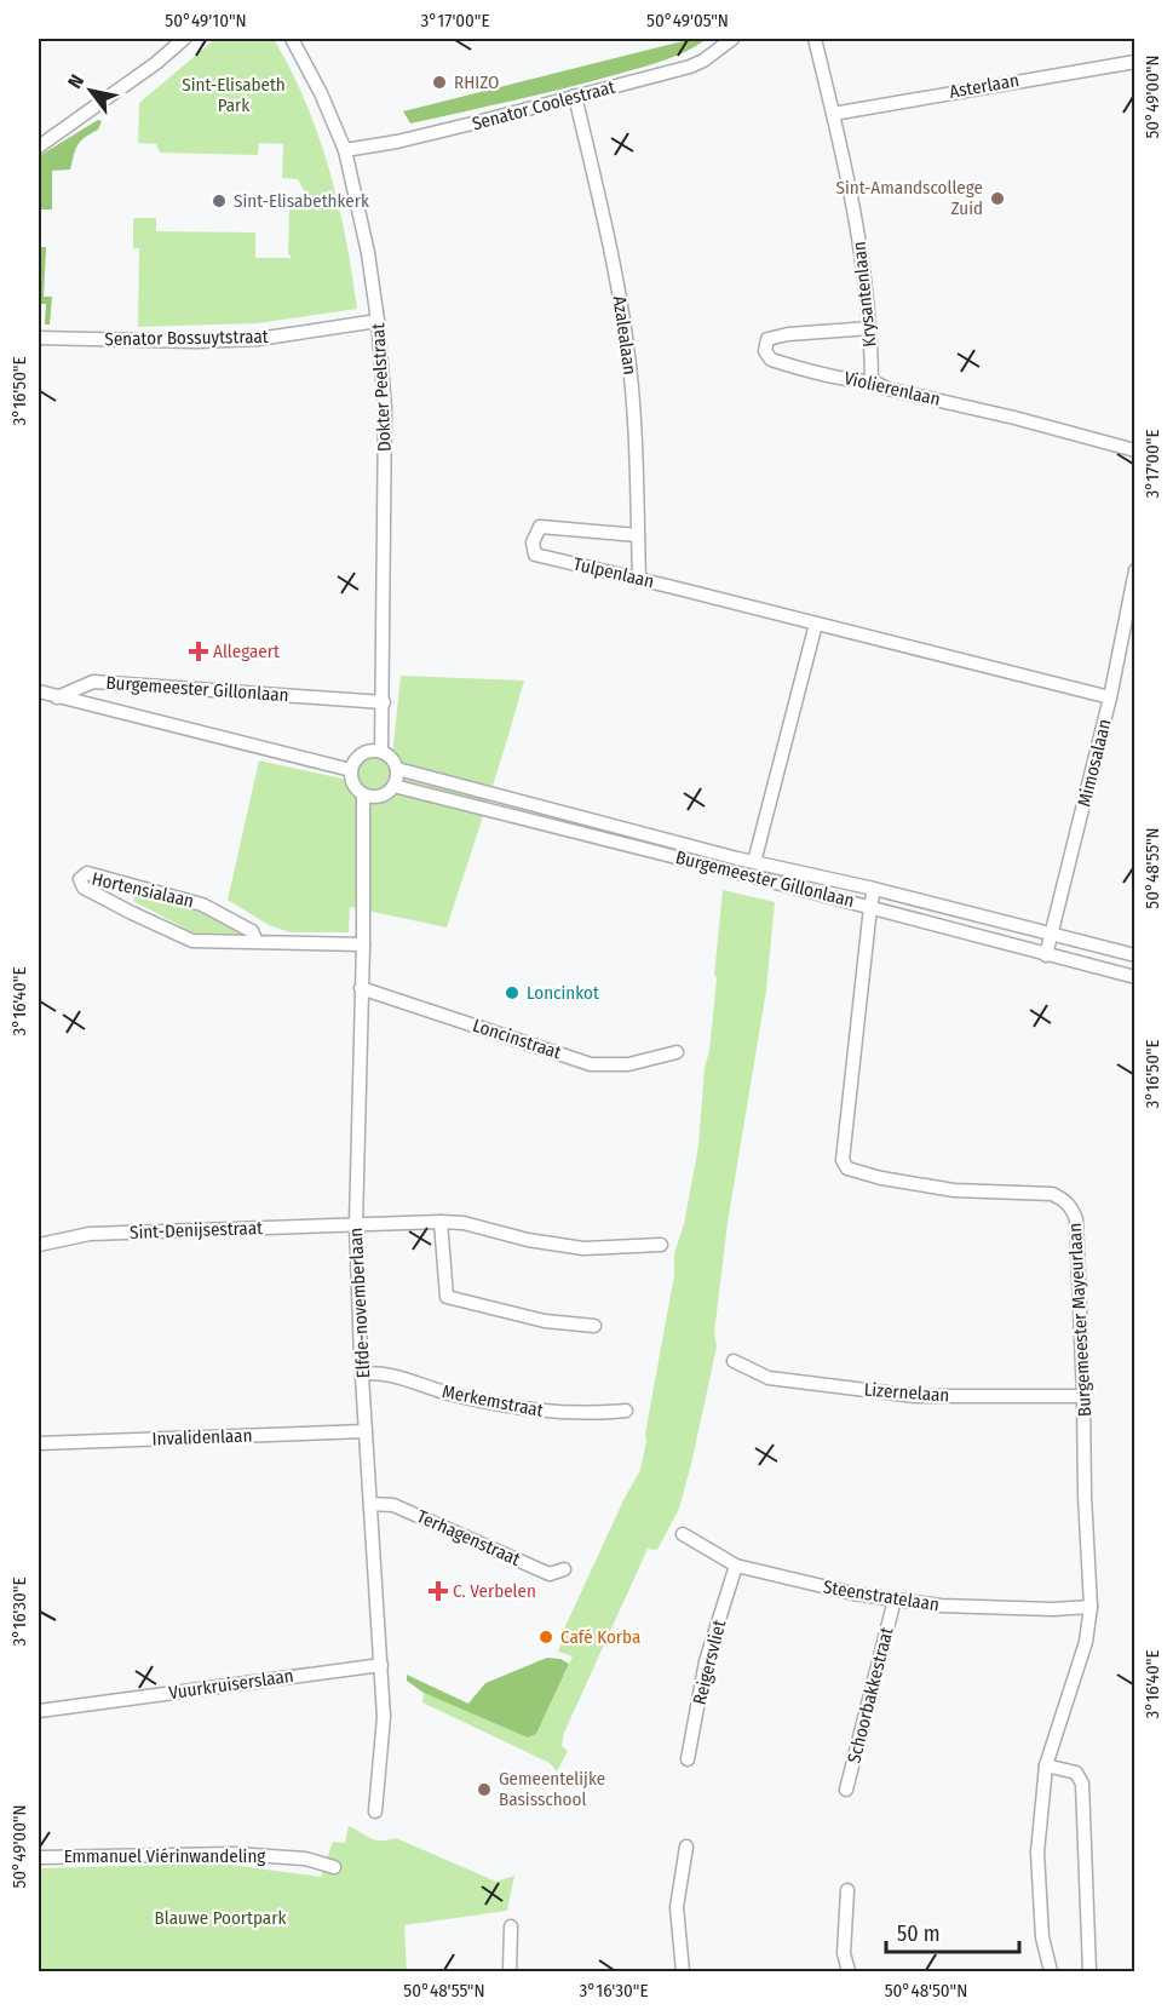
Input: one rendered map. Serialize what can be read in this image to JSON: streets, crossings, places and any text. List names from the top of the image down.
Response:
{
  "streets": {
    "street": [
      "Asterlaan",
      "Senator Coolestraat",
      "Krysantenlaan",
      "Azalealaan",
      "Senator Bossuytstraat",
      "Dokter Peelstraat",
      "Violierenlaan",
      "Tulpenlaan",
      "Burgemeester Gillonlaan",
      "Mimosalaan",
      "Hortensialaan",
      "Loncinstraat",
      "Sint-Denijsestraat",
      "Elfde-novemberlaan",
      "Burgemeester Mayeurlaan",
      "Lizernelaan",
      "Merkemstraat",
      "Invalidenlaan",
      "Terhagenstraat",
      "Steenstratelaan",
      "Reigersvliet",
      "Vuurkruiserslaan",
      "Schoorbakkestraat",
      "Emmanuel Viérinwandeling"
    ]
  },
  "crossings": [
    ["Asterlaan", "Krysantenlaan"],
    ["Senator Coolestraat", "Azalealaan"],
    ["Senator Coolestraat", "Dokter Peelstraat"],
    ["Krysantenlaan", "Violierenlaan"],
    ["Azalealaan", "Tulpenlaan"],
    ["Senator Bossuytstraat", "Dokter Peelstraat"],
    ["Dokter Peelstraat", "Burgemeester Gillonlaan"],
    ["Dokter Peelstraat", "Elfde-novemberlaan"],
    ["Tulpenlaan", "Mimosalaan"],
    ["Burgemeester Gillonlaan", "Mimosalaan"],
    ["Burgemeester Gillonlaan", "Elfde-novemberlaan"],
    ["Burgemeester Gillonlaan", "Burgemeester Mayeurlaan"],
    ["Hortensialaan", "Elfde-novemberlaan"],
    ["Loncinstraat", "Elfde-novemberlaan"],
    ["Sint-Denijsestraat", "Elfde-novemberlaan"],
    ["Elfde-novemberlaan", "Merkemstraat"],
    ["Elfde-novemberlaan", "Invalidenlaan"],
    ["Elfde-novemberlaan", "Terhagenstraat"],
    ["Elfde-novemberlaan", "Vuurkruiserslaan"],
    ["Burgemeester Mayeurlaan", "Lizernelaan"],
    ["Burgemeester Mayeurlaan", "Steenstratelaan"],
    ["Steenstratelaan", "Reigersvliet"],
    ["Steenstratelaan", "Schoorbakkestraat"]
  ],
  "parks": ["Sint-Elisabeth Park", "Blauwe Poortpark"],
  "places": {
    "other": [
      "RHIZO",
      "Sint-Amandscollege Zuid",
      "Sint-Elisabethkerk",
      "Loncinkot",
      "Café Korba",
      "Gemeentelijke Basisschool"
    ],
    "health": ["Allegaert", "C. Verbelen"]
  },
  "scale_bar": "50 m",
  "north": "top left",
  "coordinates": [
    "50°49'10\"N",
    "3°17'00\"E",
    "50°49'05\"N",
    "50°49'00\"N",
    "3°16'50\"E",
    "50°48'55\"N",
    "3°16'40\"E",
    "3°16'30\"E",
    "50°48'50\"N"
  ]
}
